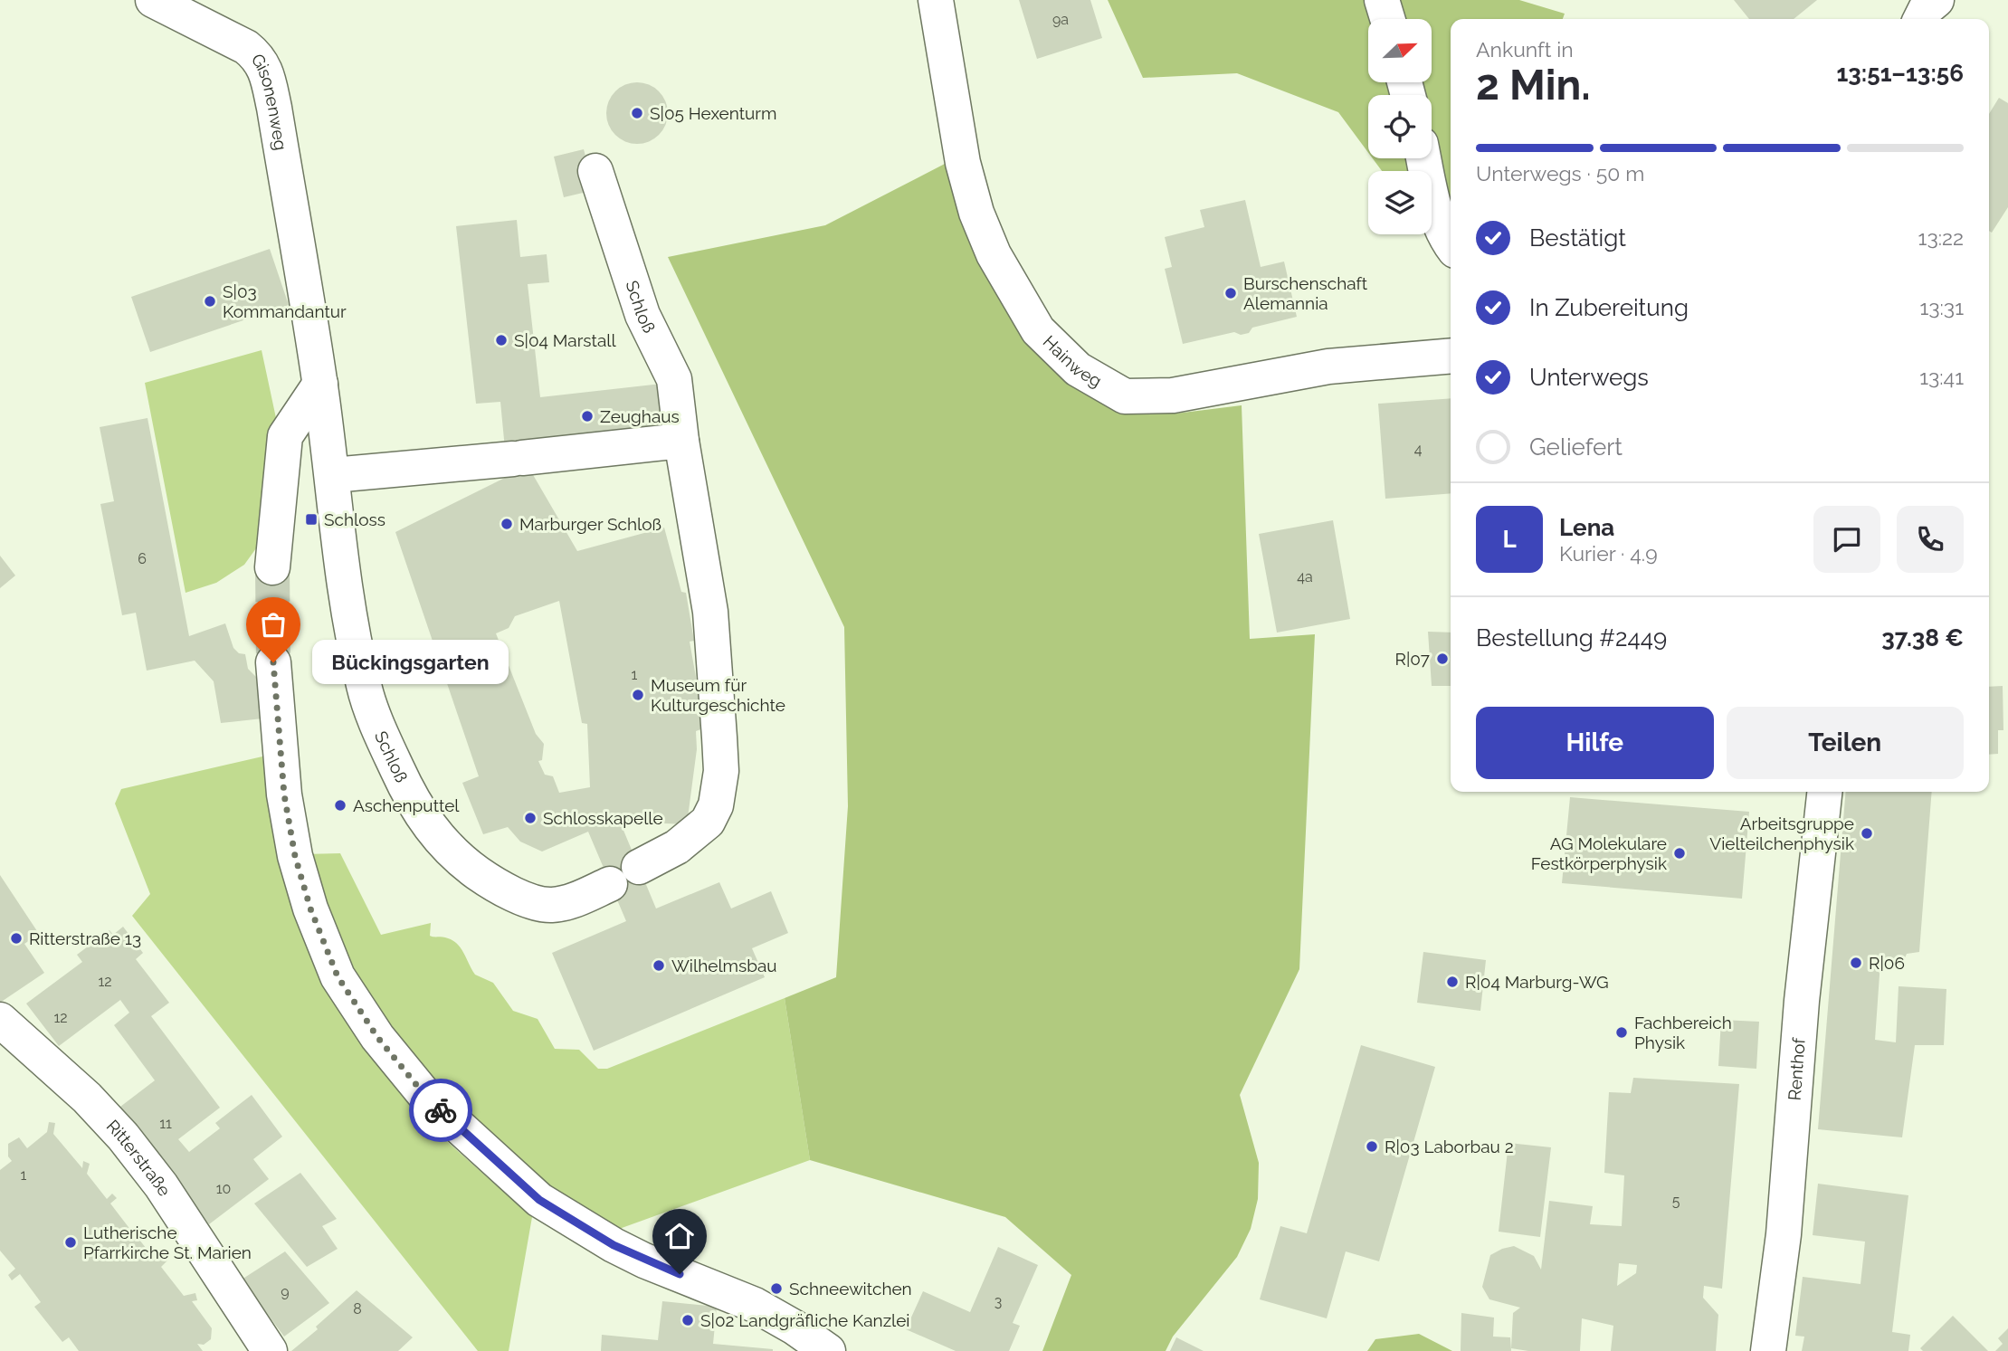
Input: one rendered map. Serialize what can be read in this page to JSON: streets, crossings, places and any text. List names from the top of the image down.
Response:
{
  "streets": {
    "street": [
      "Gisonenweg",
      "Schloß",
      "Hainweg",
      "Renthof",
      "Ritterstraße"
    ]
  },
  "crossings": [
    ["Gisonenweg", "Schloß"]
  ],
  "places": {
    "other": [
      "S|05 Hexenturm",
      "Burschenschaft Alemannia",
      "S|03 Kommandantur",
      "S|04 Marstall",
      "Zeughaus",
      "Marburger Schloß",
      "R|07",
      "Bückingsgarten",
      "Museum für Kulturgeschichte",
      "Aschenputtel",
      "Schlosskapelle",
      "Arbeitsgruppe Vielteilchenphysik",
      "AG Molekulare Festkörperphysik",
      "Ritterstraße 13",
      "R|06",
      "Wilhelmsbau",
      "R|04 Marburg-WG",
      "Fachbereich Physik",
      "R|03 Laborbau 2",
      "Lutherische Pfarrkirche St. Marien",
      "Schneewitchen",
      "S|02 Landgräfliche Kanzlei"
    ],
    "transit": ["Schloss"]
  },
  "house_numbers": [
    "9a",
    "4",
    "6",
    "4a",
    "1",
    "12",
    "12",
    "11",
    "1",
    "10",
    "5",
    "9",
    "3",
    "8"
  ],
  "north": "top right",
  "page": {
    "heading": ["2 Min.", "Ankunft in", "13:51–13:56"],
    "panel": [
      "Lena",
      "Kurier · 4.9",
      "Bestellung #2449",
      "37.38 €"
    ],
    "bar": "Unterwegs · 50 m",
    "list": [
      ["Bestätigt", "13:22"],
      ["In Zubereitung", "13:31"],
      ["Unterwegs", "13:41"],
      "Geliefert"
    ],
    "round": "L",
    "bubble": "Bückingsgarten",
    "buttons": ["Hilfe", "Teilen"]
  }
}
